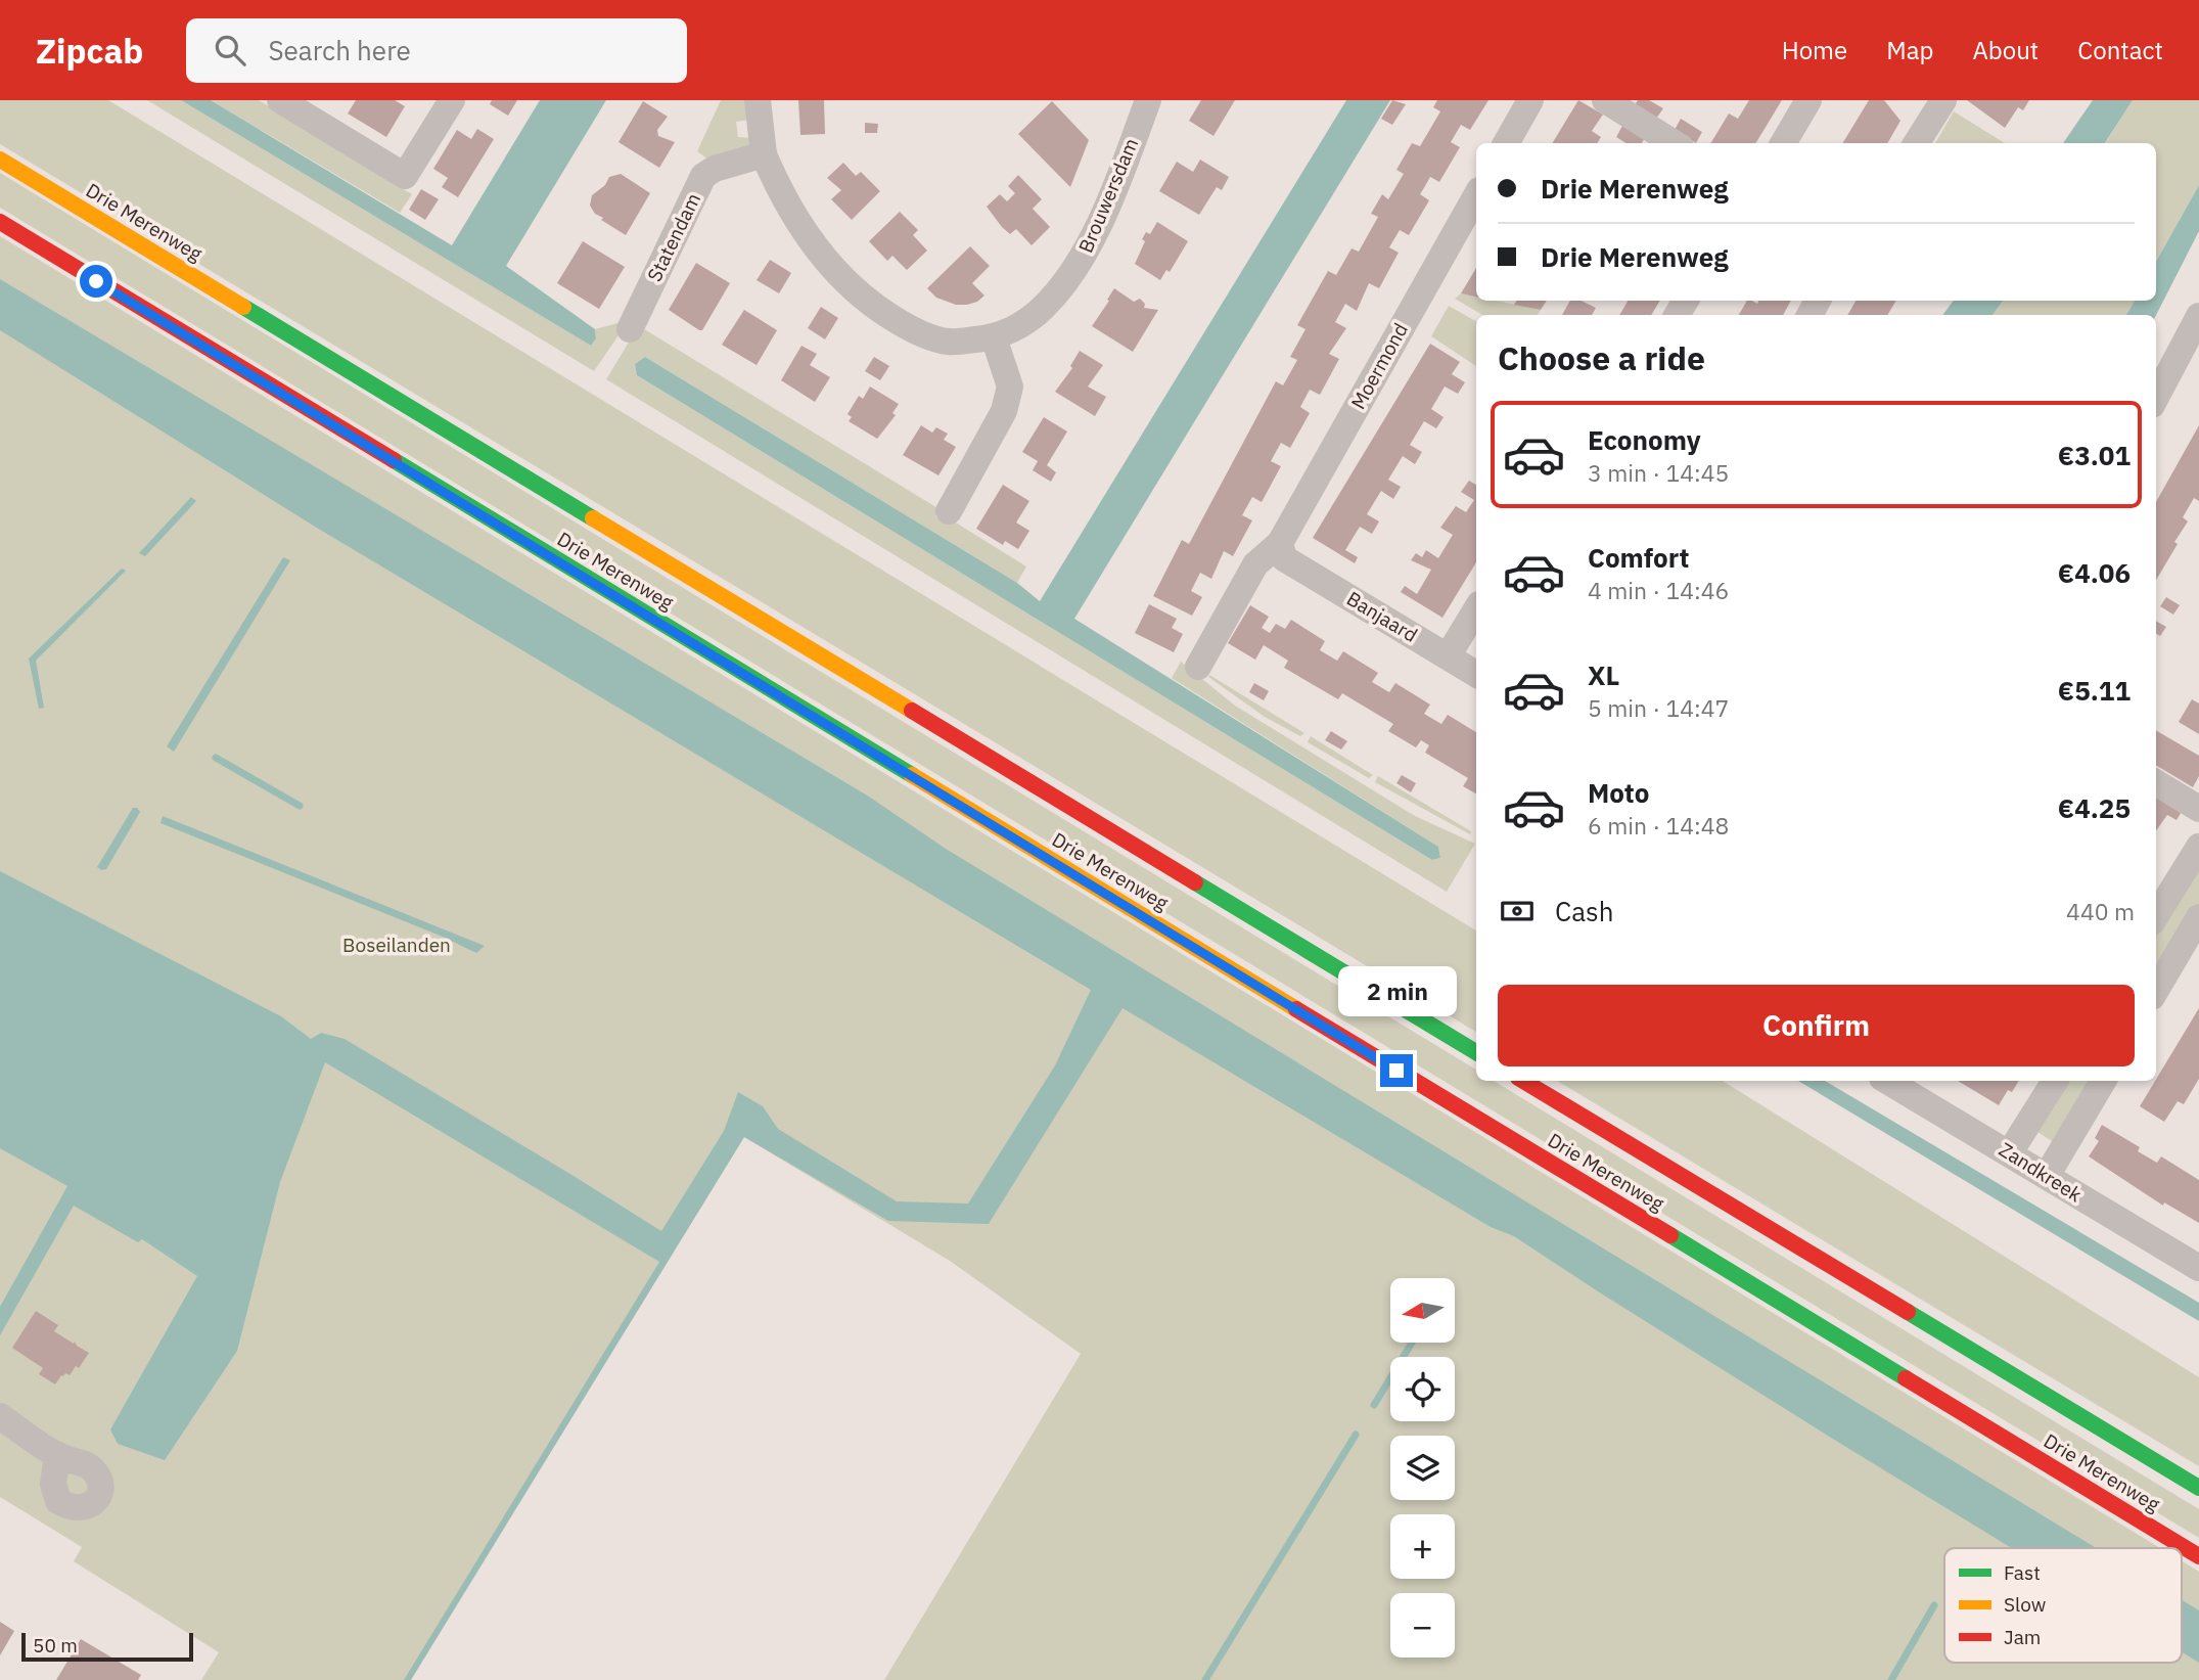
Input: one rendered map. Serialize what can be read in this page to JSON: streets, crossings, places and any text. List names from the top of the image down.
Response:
{
  "streets": {
    "highway": ["Drie Merenweg"],
    "street": [
      "Brouwersdam",
      "Statendam",
      "Moermond",
      "Banjaard",
      "Zandkreek"
    ]
  },
  "crossings": [
    ["Brouwersdam", "Statendam"],
    ["Moermond", "Banjaard"]
  ],
  "parks": ["Boseilanden"],
  "legend": ["Fast", "Slow", "Jam"],
  "scale_bar": "50 m",
  "north": "left",
  "page": {
    "header": "Zipcab",
    "search": "Search here",
    "nav": [
      "Home",
      "Map",
      "About",
      "Contact"
    ],
    "banner": ["Drie Merenweg", "Drie Merenweg"],
    "heading": "Choose a ride",
    "list": [
      {
        "name": "Economy",
        "note": "3 min · 14:45",
        "value": "€3.01"
      },
      {
        "name": "Comfort",
        "note": "4 min · 14:46",
        "value": "€4.06"
      },
      {
        "name": "XL",
        "note": "5 min · 14:47",
        "value": "€5.11"
      },
      {
        "name": "Moto",
        "note": "6 min · 14:48",
        "value": "€4.25"
      }
    ],
    "pay": ["Cash", "440 m"],
    "bubble": "2 min",
    "buttons": "Confirm",
    "map_buttons": ["+", "−"],
    "scale": "50 m"
  }
}
